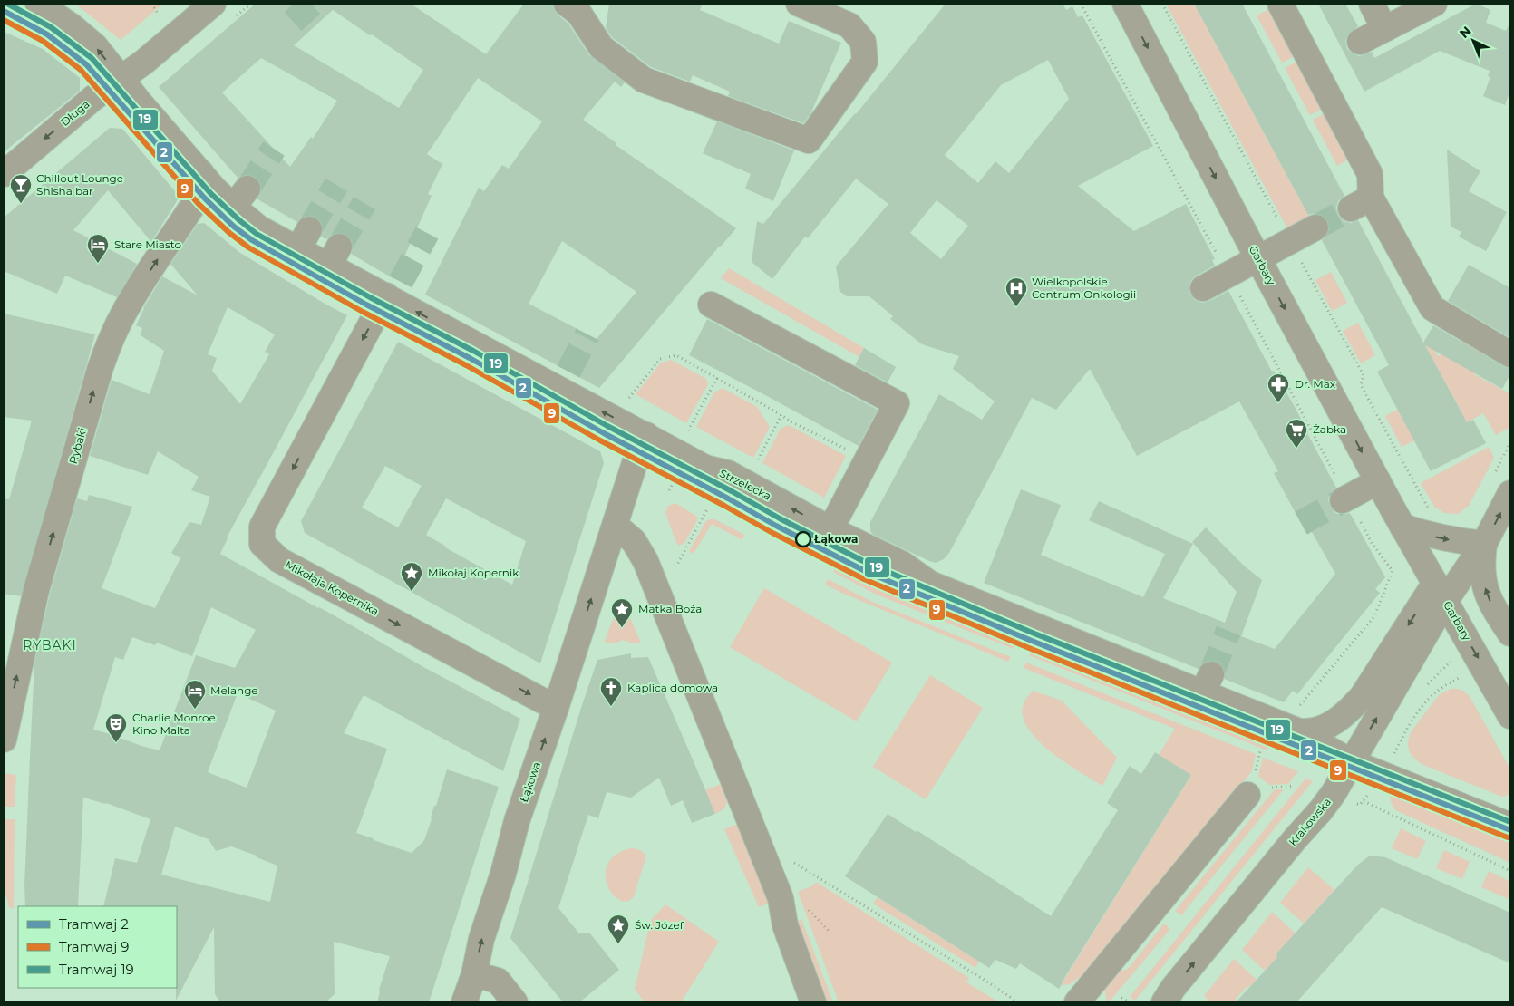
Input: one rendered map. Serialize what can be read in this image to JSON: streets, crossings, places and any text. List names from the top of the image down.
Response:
{
  "streets": {
    "street": [
      "Długa",
      "Garbary",
      "Rybaki",
      "Strzelecka",
      "Mikołaja Kopernika",
      "Łąkowa",
      "Krakowska"
    ]
  },
  "crossings": [
    ["Długa", "Strzelecka"],
    ["Garbary", "Krakowska"],
    ["Rybaki", "Strzelecka"],
    ["Strzelecka", "Mikołaja Kopernika"],
    ["Strzelecka", "Łąkowa"],
    ["Strzelecka", "Krakowska"],
    ["Mikołaja Kopernika", "Łąkowa"]
  ],
  "one_way": [
    "Długa",
    "Rybaki",
    "Strzelecka",
    "Łąkowa"
  ],
  "districts": ["RYBAKI"],
  "places": {
    "bar": ["Chillout Lounge Shisha bar"],
    "hotel": ["Stare Miasto", "Melange"],
    "hospital": ["Wielkopolskie Centrum Onkologii"],
    "pharmacy": ["Dr. Max"],
    "supermarket": ["Żabka"],
    "other": ["Łąkowa"],
    "place": ["Mikołaj Kopernik", "Matka Boża", "Św. Józef"],
    "church": ["Kaplica domowa"],
    "theatre": ["Charlie Monroe Kino Malta"]
  },
  "lines": ["tram line 19", "tram line 2", "tram line 9"],
  "legend": ["Tramwaj 2", "Tramwaj 9", "Tramwaj 19"],
  "north": "top left"
}
